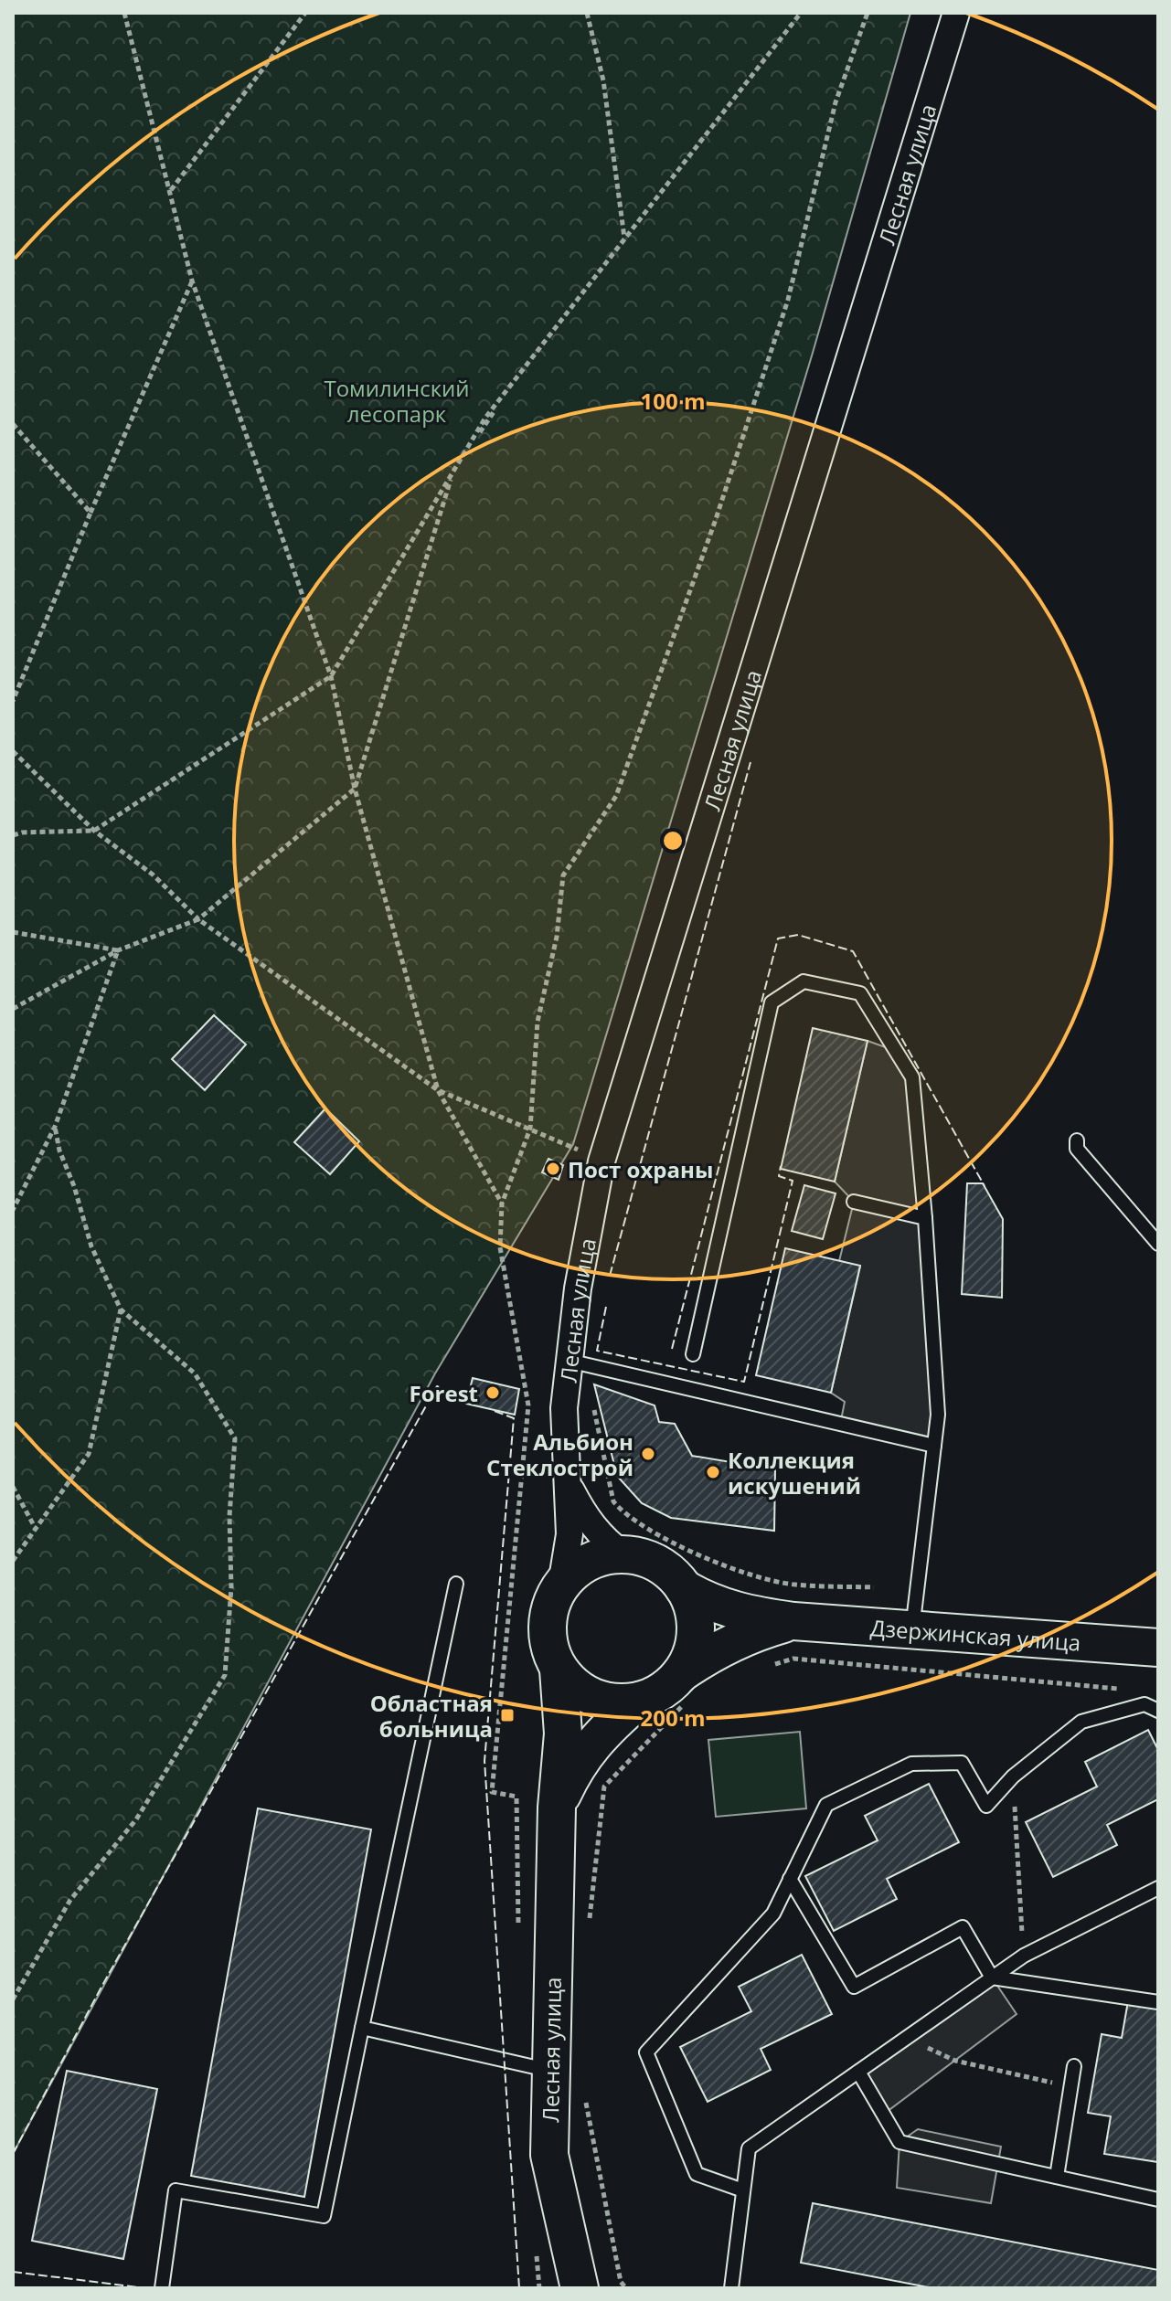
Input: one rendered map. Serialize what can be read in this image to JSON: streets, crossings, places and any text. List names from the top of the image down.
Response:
{
  "streets": {
    "main road": ["Лесная улица", "Дзержинская улица"]
  },
  "crossings": [
    ["Лесная улица", "Дзержинская улица"]
  ],
  "parks": ["Томилинский лесопарк"],
  "places": {
    "other": [
      "Пост охраны",
      "Forest",
      "Альбион Стеклострой",
      "Коллекция искушений"
    ],
    "transit": ["Областная больница"]
  },
  "rings": ["100 m", "200 m"]
}
